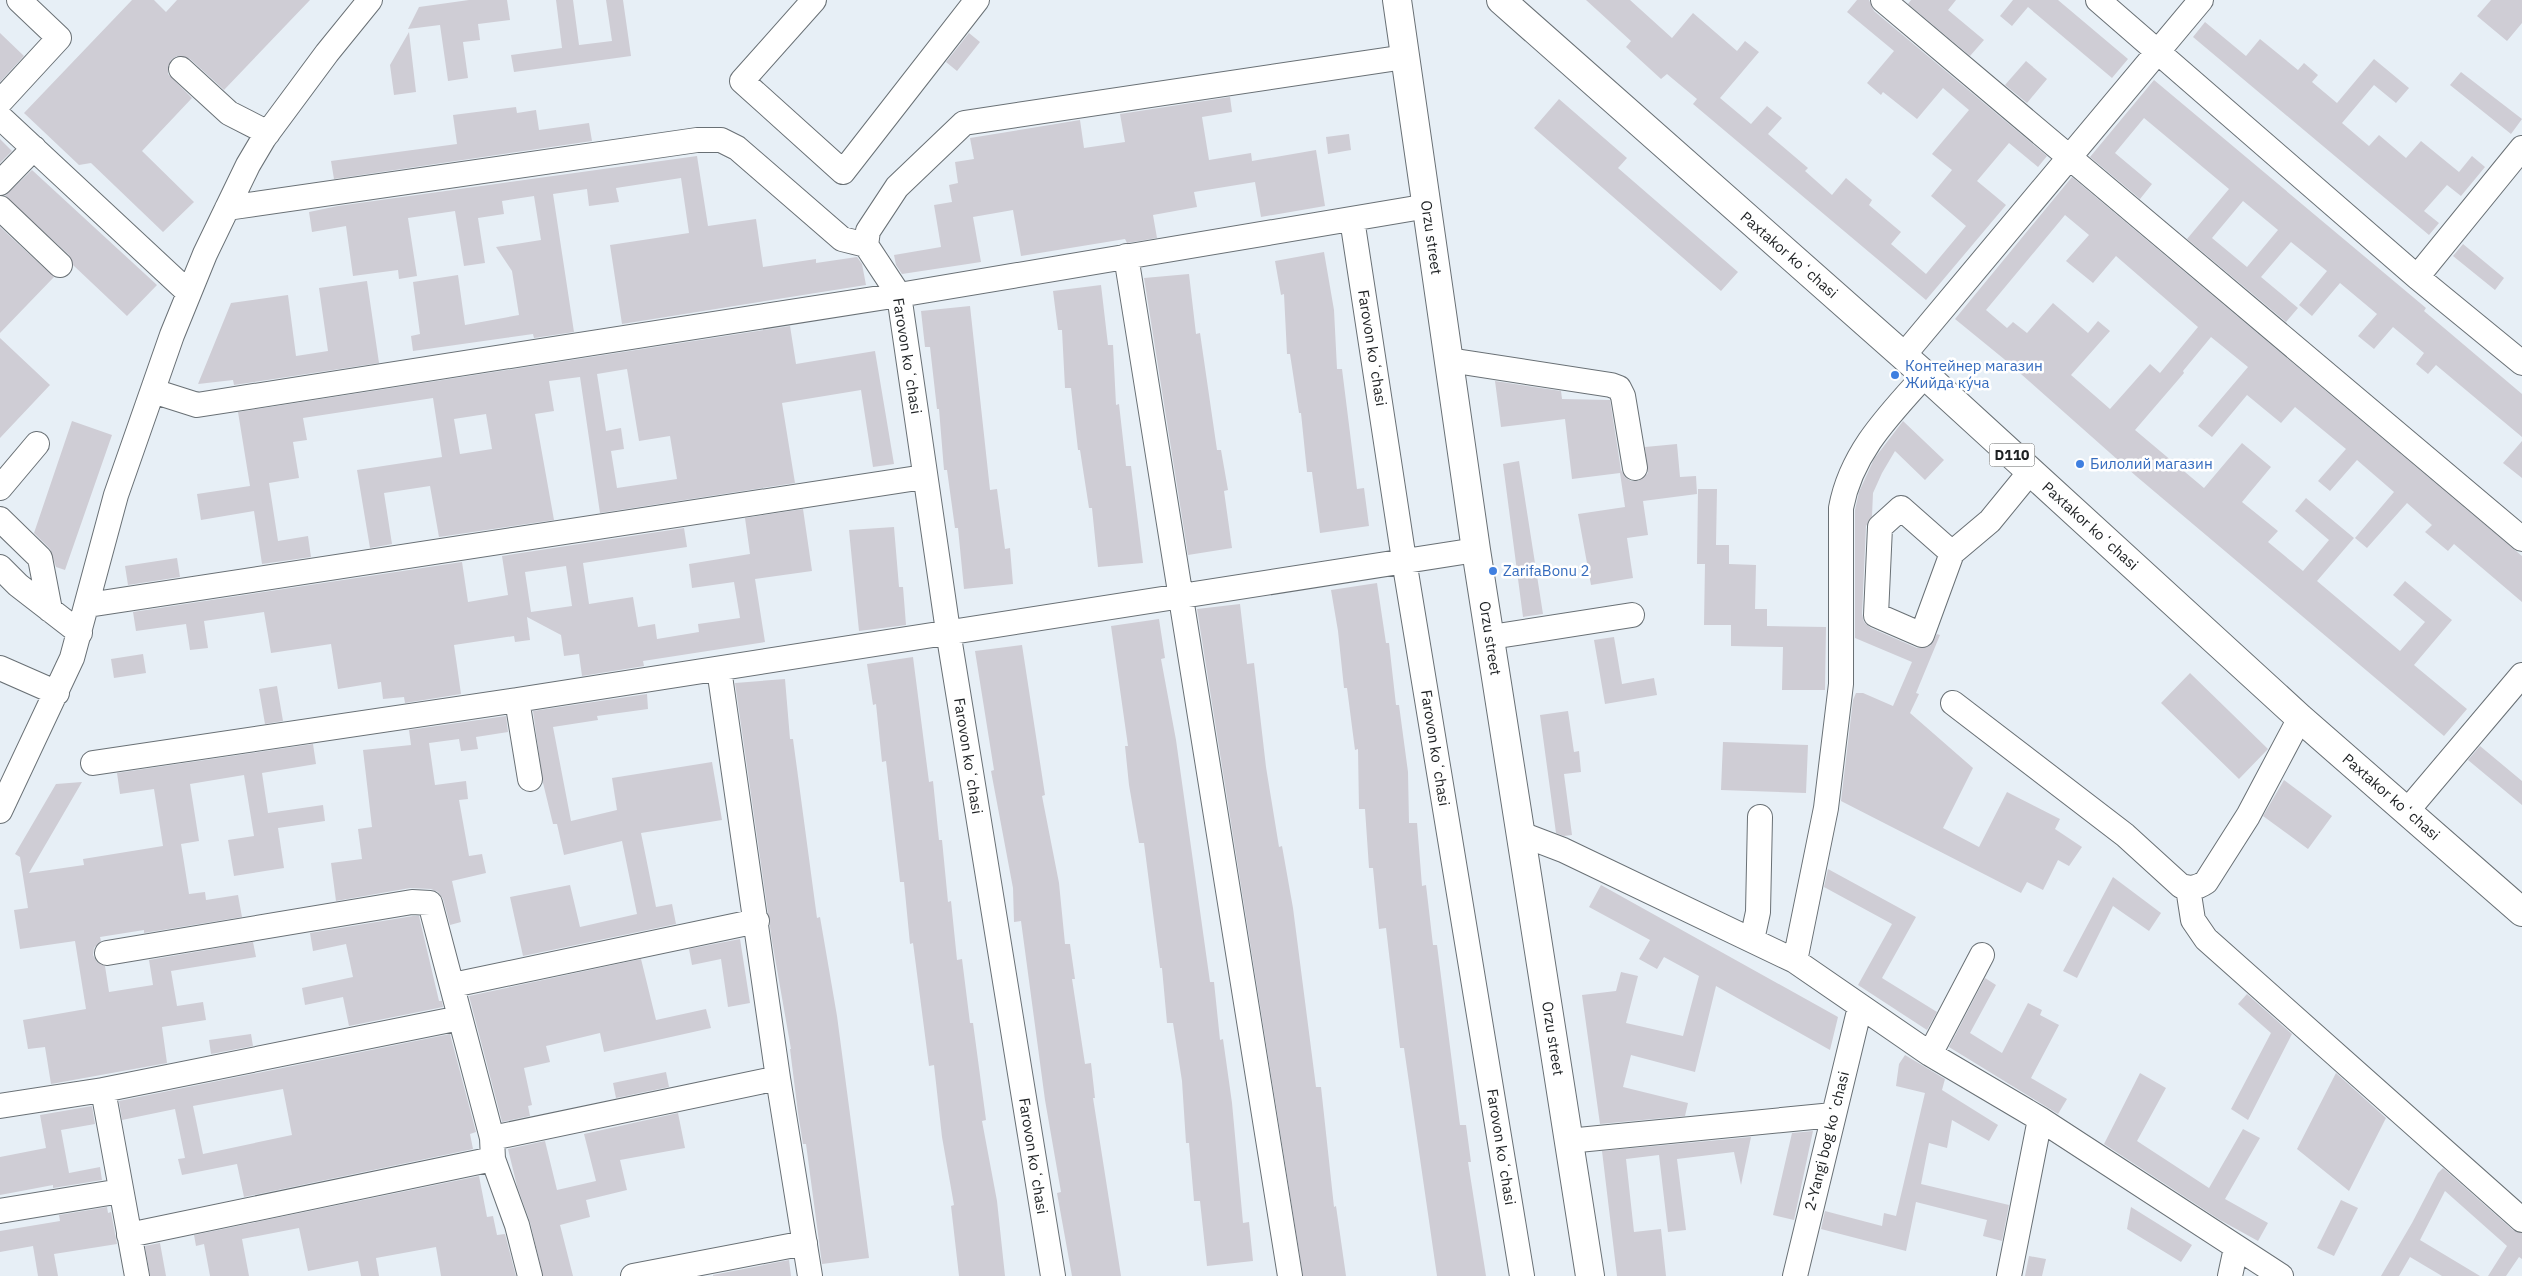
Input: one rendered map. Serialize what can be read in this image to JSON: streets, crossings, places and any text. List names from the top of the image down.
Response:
{
  "streets": {
    "main road": ["Orzu street", "Paxtakor koʻchasi", "D110"],
    "street": ["Farovon koʻchasi", "2-Yangi bog koʼchasi"]
  },
  "places": ["Контейнер магазин Жийда ку́ча", "Билолий магазин", "ZarifaBonu 2"]
}
